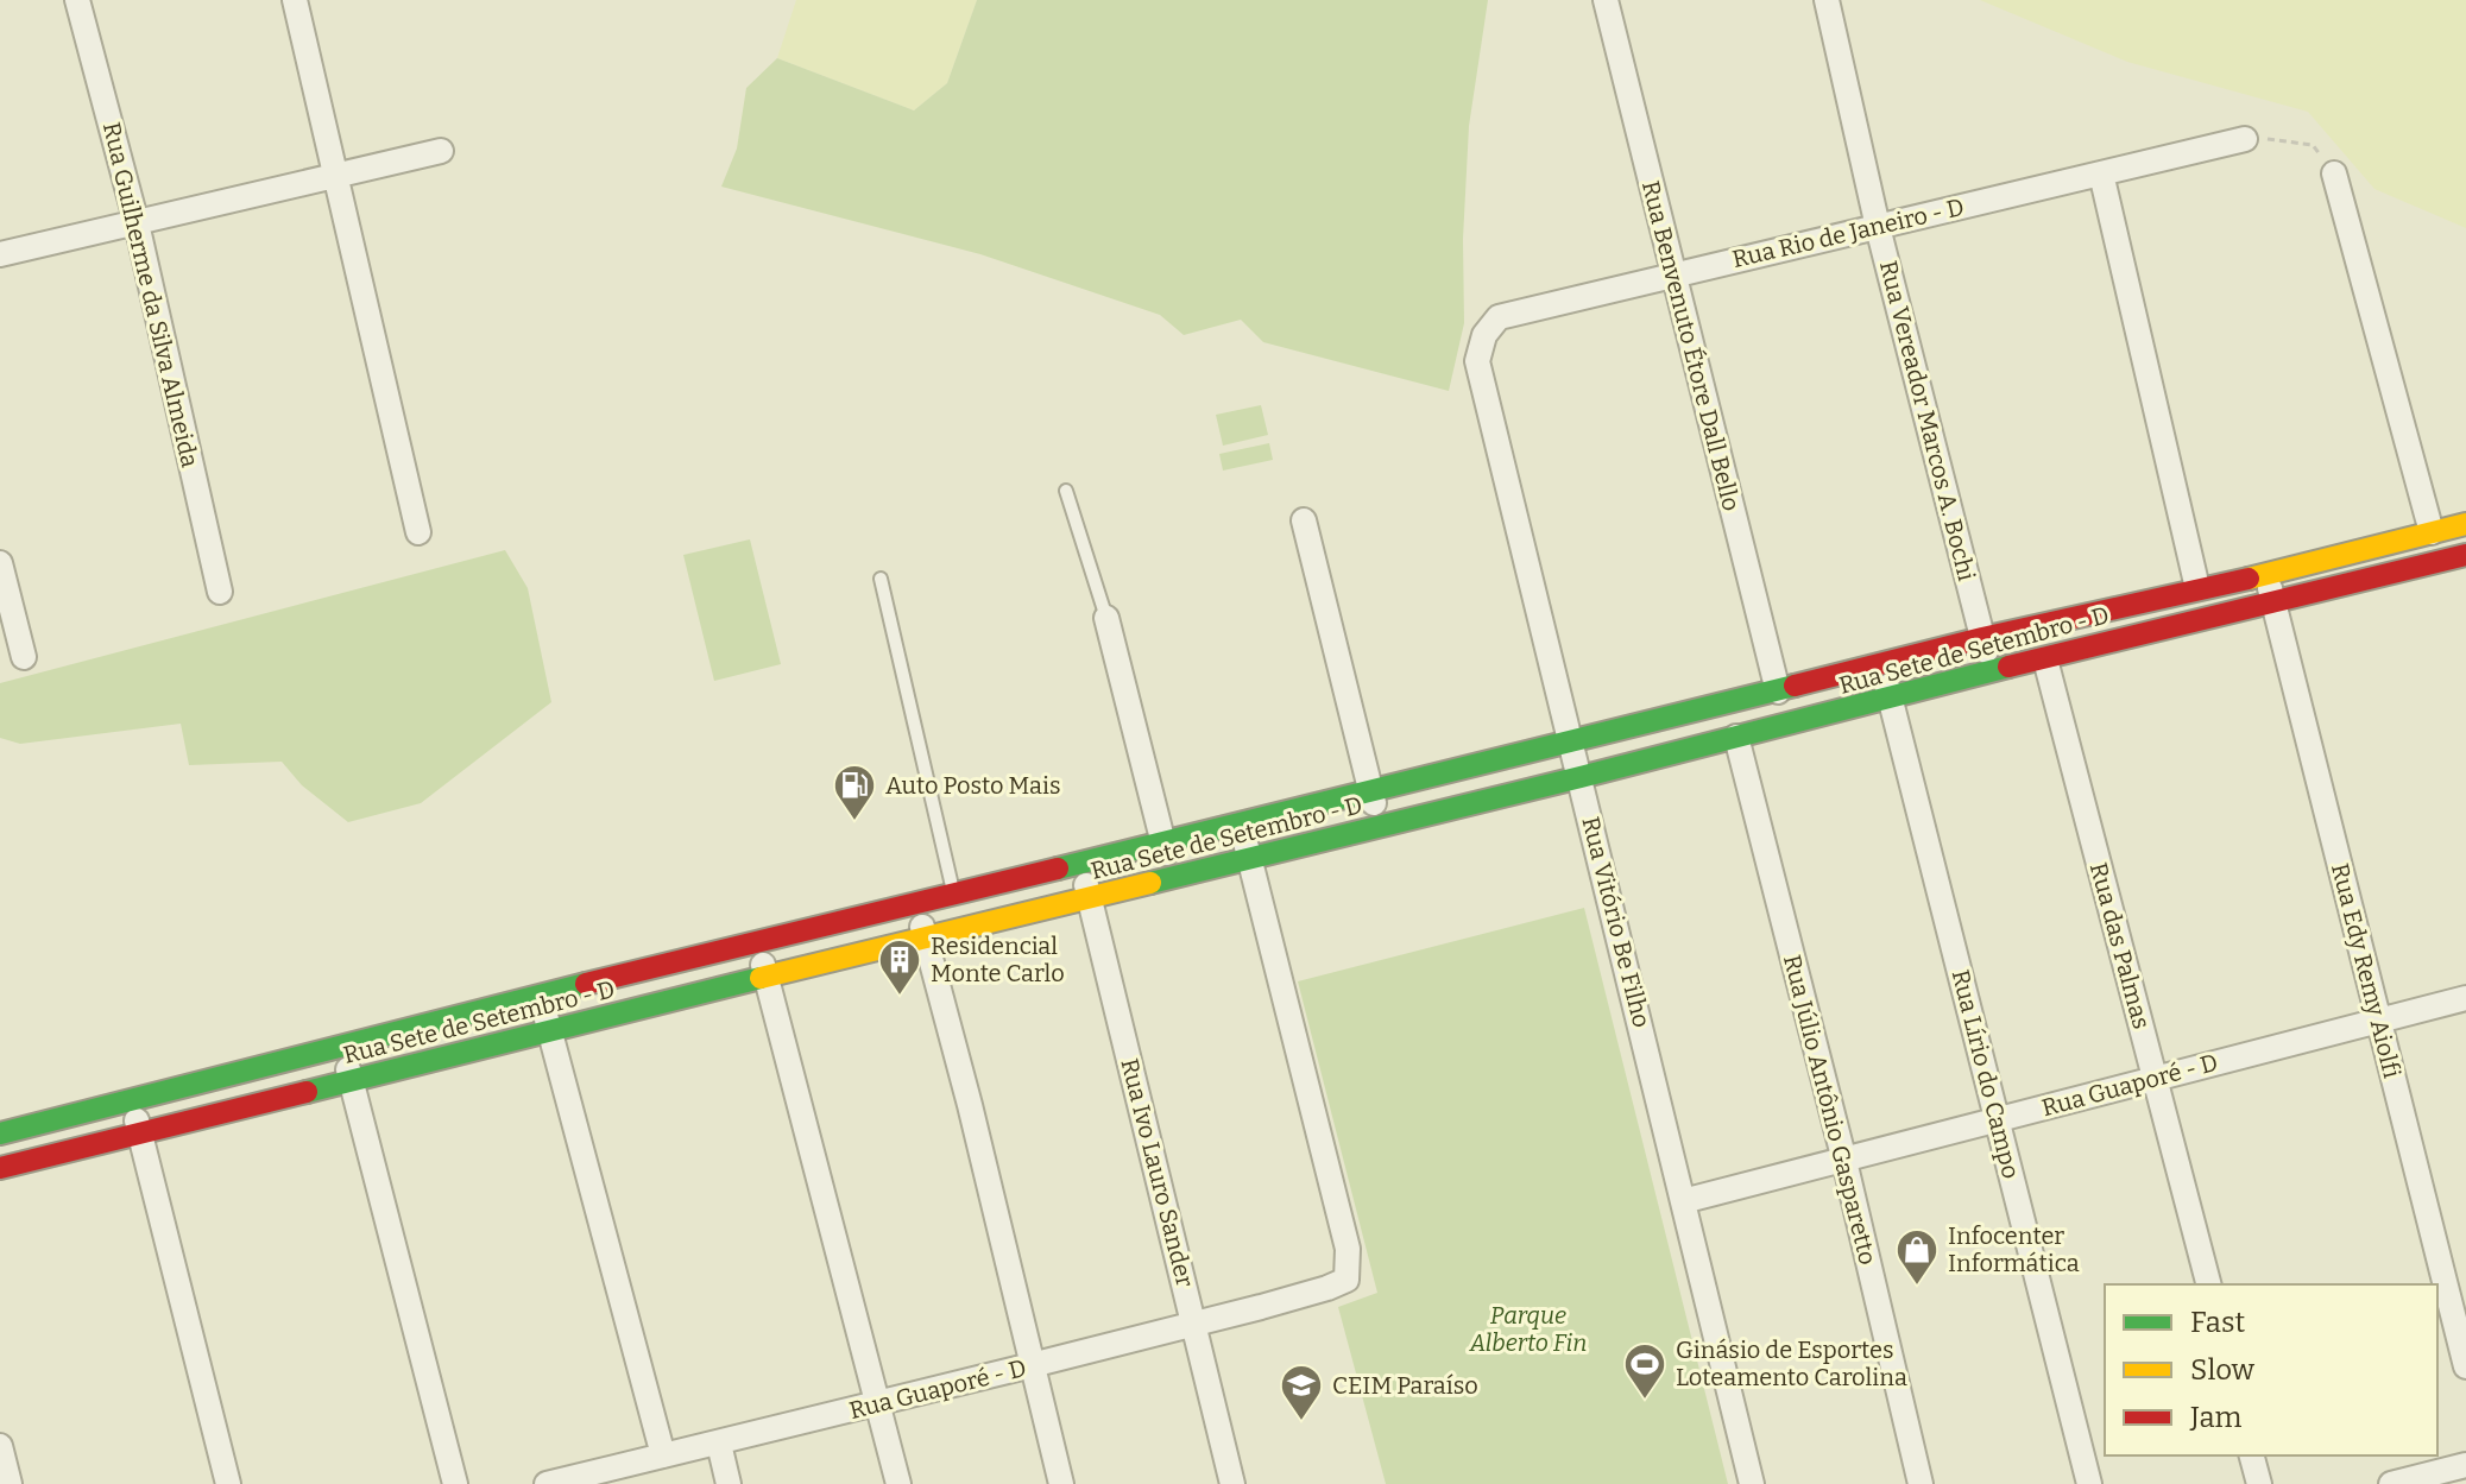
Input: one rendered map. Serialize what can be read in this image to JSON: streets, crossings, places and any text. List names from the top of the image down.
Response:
{
  "streets": {
    "street": [
      "Rua Rio de Janeiro - D",
      "Rua Guilherme da Silva Almeida",
      "Rua Benvenuto Étore Dall Bello",
      "Rua Vereador Marcos A. Bochi",
      "Rua Sete de Setembro - D",
      "Rua Vitório Be Filho",
      "Rua das Palmas",
      "Rua Edy Remy Aiolfi",
      "Rua Lírio do Campo",
      "Rua Guaporé - D",
      "Rua Júlio Antônio Gasparetto",
      "Rua Ivo Lauro Sander"
    ]
  },
  "crossings": [
    ["Rua Rio de Janeiro - D", "Rua Benvenuto Étore Dall Bello"],
    ["Rua Rio de Janeiro - D", "Rua Vereador Marcos A. Bochi"],
    ["Rua Rio de Janeiro - D", "Rua Vitório Be Filho"],
    ["Rua Benvenuto Étore Dall Bello", "Rua Sete de Setembro - D"],
    ["Rua Vereador Marcos A. Bochi", "Rua Sete de Setembro - D"],
    ["Rua Sete de Setembro - D", "Rua Vitório Be Filho"],
    ["Rua Sete de Setembro - D", "Rua das Palmas"],
    ["Rua Sete de Setembro - D", "Rua Edy Remy Aiolfi"],
    ["Rua Sete de Setembro - D", "Rua Lírio do Campo"],
    ["Rua Sete de Setembro - D", "Rua Guaporé - D"],
    ["Rua Sete de Setembro - D", "Rua Júlio Antônio Gasparetto"],
    ["Rua Sete de Setembro - D", "Rua Ivo Lauro Sander"],
    ["Rua Vitório Be Filho", "Rua Guaporé - D"],
    ["Rua das Palmas", "Rua Guaporé - D"],
    ["Rua Edy Remy Aiolfi", "Rua Guaporé - D"],
    ["Rua Lírio do Campo", "Rua Guaporé - D"],
    ["Rua Guaporé - D", "Rua Júlio Antônio Gasparetto"],
    ["Rua Guaporé - D", "Rua Ivo Lauro Sander"]
  ],
  "parks": ["Parque Alberto Fin"],
  "places": {
    "fuel station": ["Auto Posto Mais"],
    "building": ["Residencial Monte Carlo"],
    "shop": ["Infocenter Informática"],
    "sports": ["Ginásio de Esportes Loteamento Carolina"],
    "school or university": ["CEIM Paraíso"]
  },
  "legend": ["Fast", "Slow", "Jam"]
}
